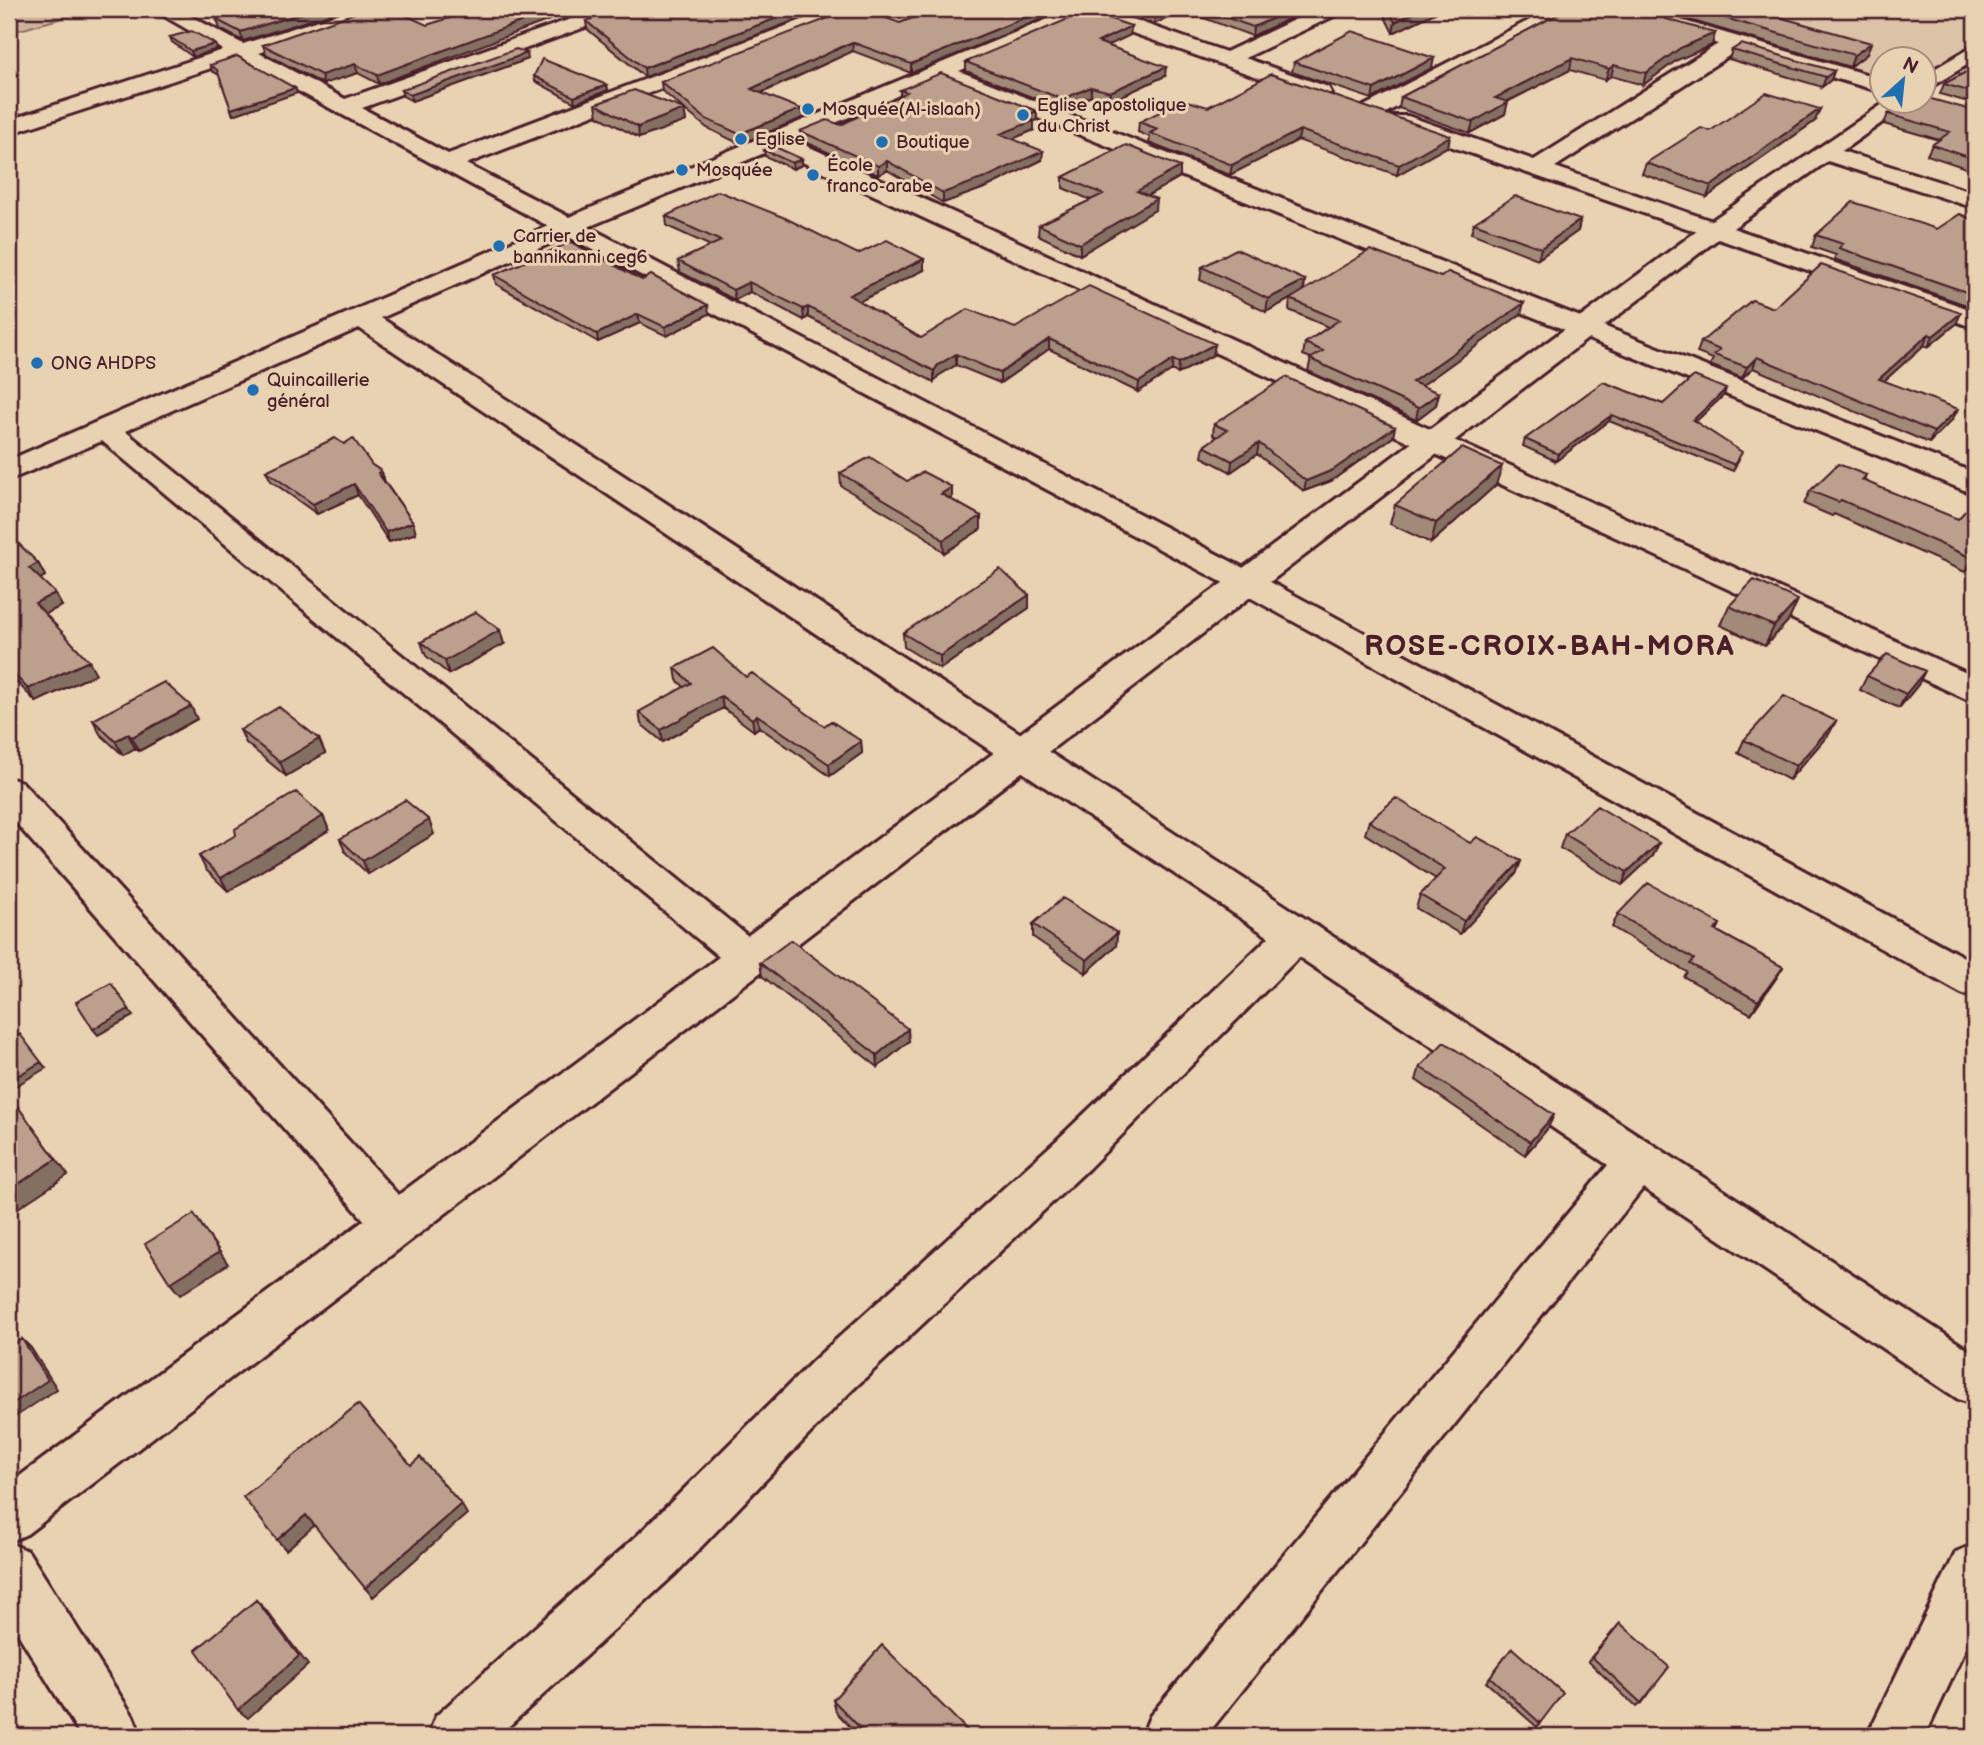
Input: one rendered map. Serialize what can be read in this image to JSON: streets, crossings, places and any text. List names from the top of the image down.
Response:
{
  "districts": ["ROSE-CROIX-BAH-MORA"],
  "places": [
    "Mosquée(Al-islaah)",
    "Eglise apostolique du Christ",
    "Eglise",
    "Boutique",
    "Mosquée",
    "École franco-arabe",
    "Carrier de bannikanni ceg6",
    "ONG AHDPS",
    "Quincaillerie général"
  ],
  "north": "top right"
}
